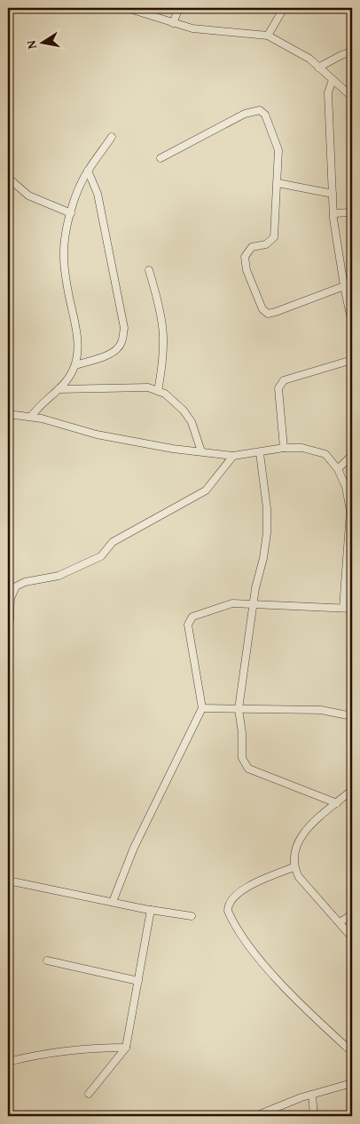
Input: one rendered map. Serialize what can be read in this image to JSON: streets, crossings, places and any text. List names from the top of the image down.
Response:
{
  "north": "left"
}
